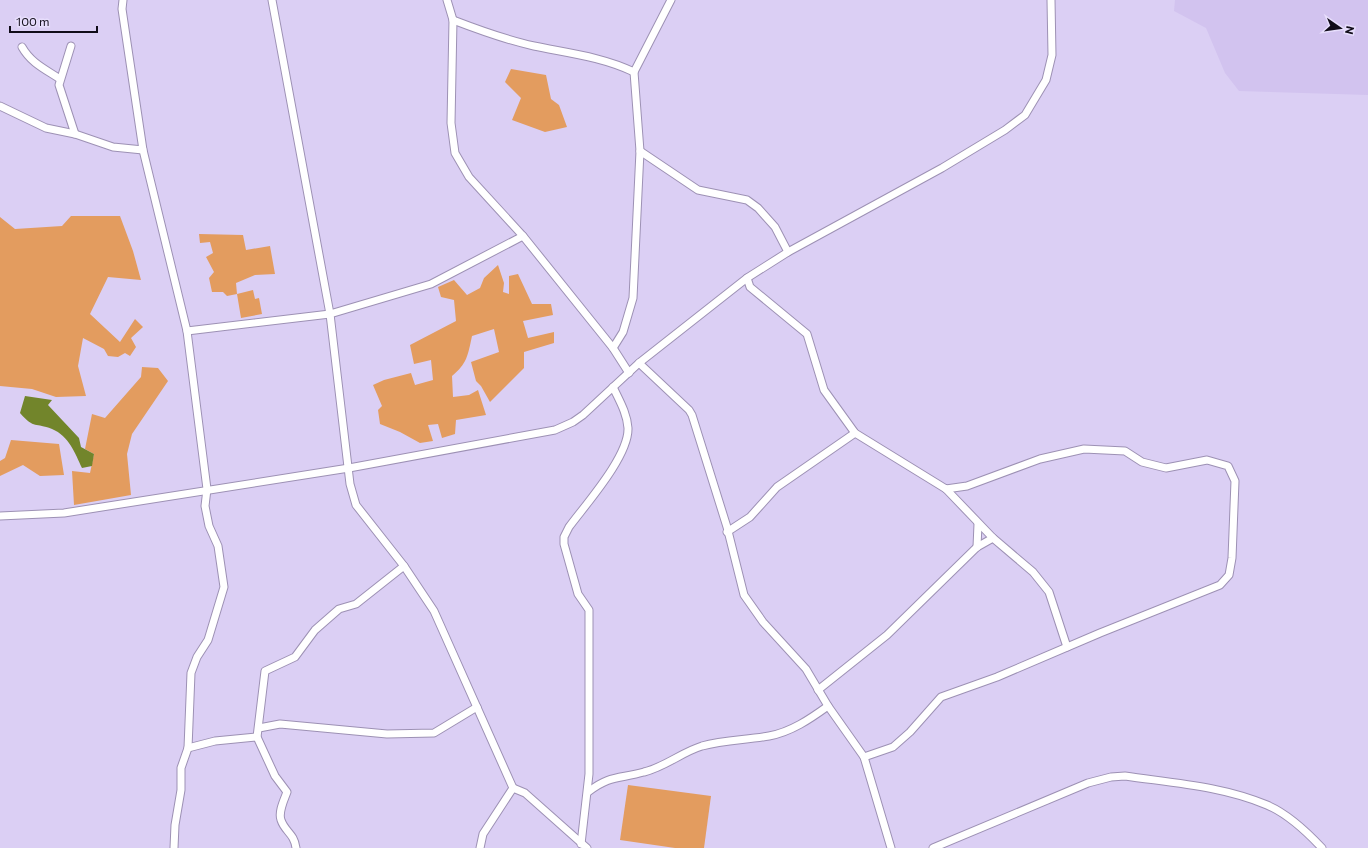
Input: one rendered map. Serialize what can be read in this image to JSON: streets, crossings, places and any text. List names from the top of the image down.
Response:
{
  "scale_bar": "100 m",
  "north": "right"
}
